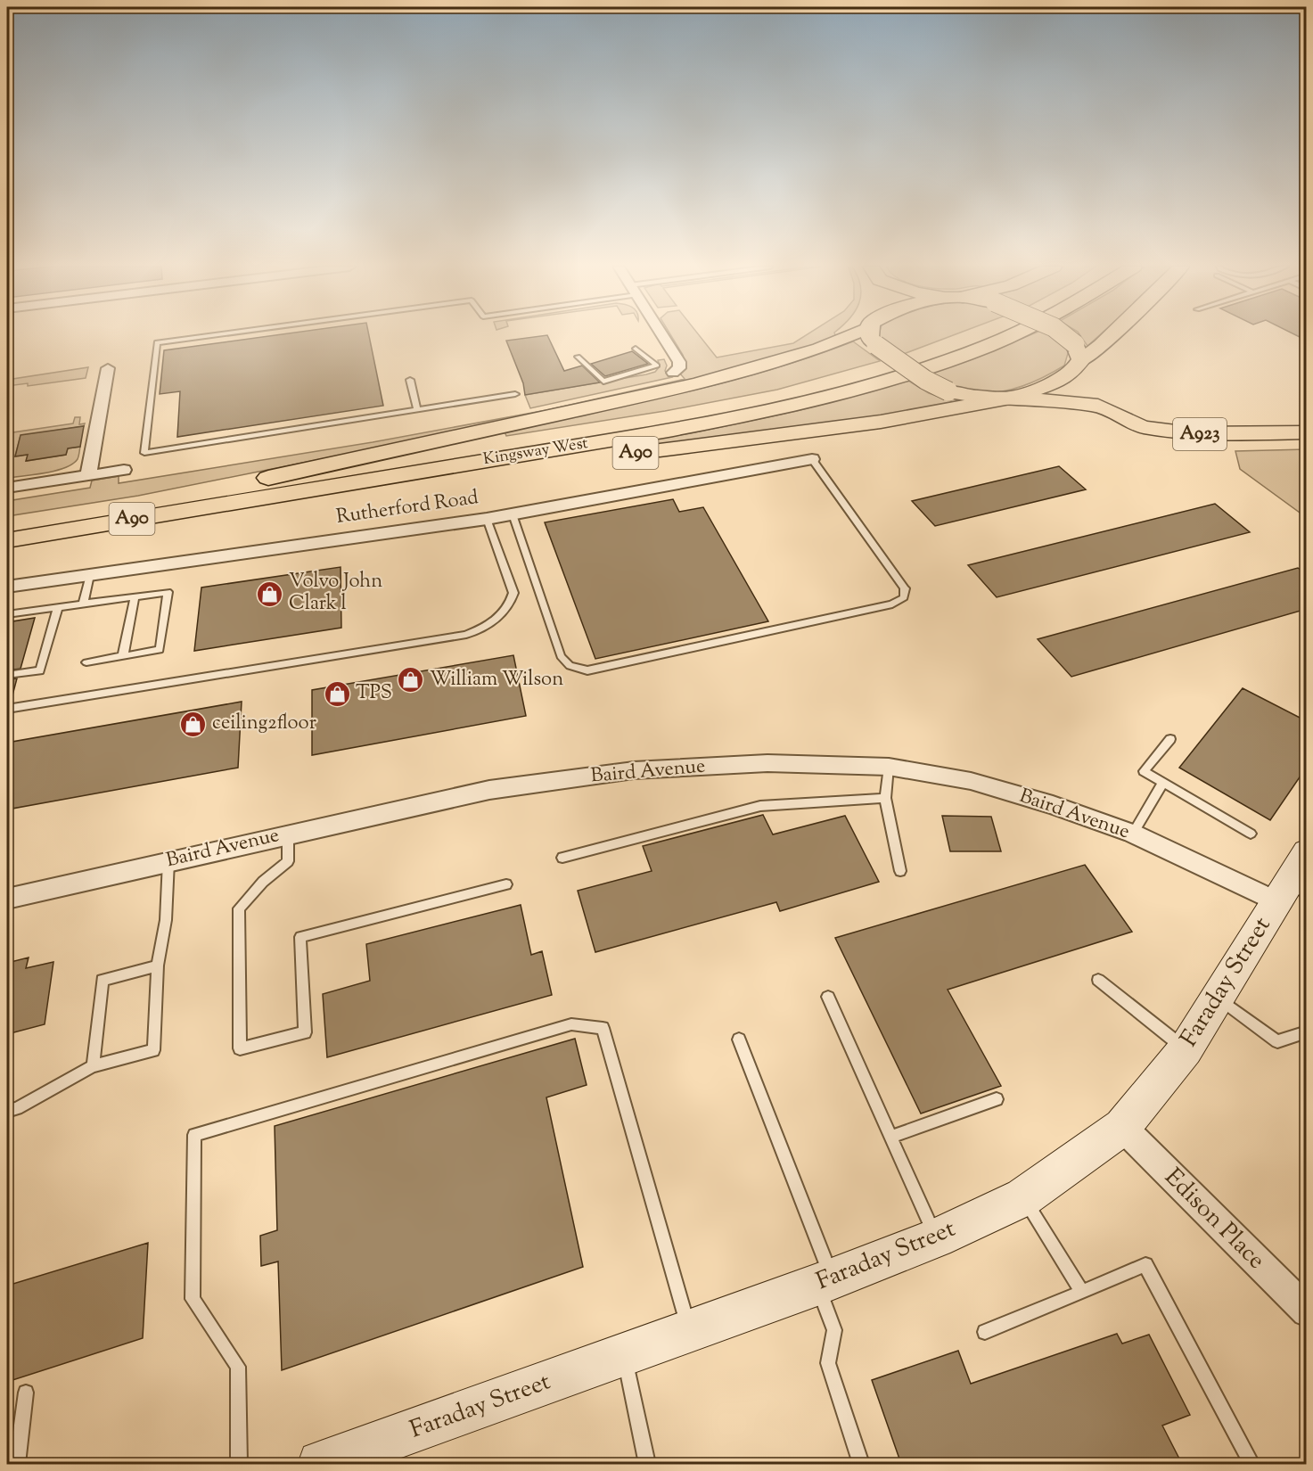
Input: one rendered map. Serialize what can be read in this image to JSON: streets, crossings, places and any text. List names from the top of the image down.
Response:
{
  "streets": {
    "main road": ["A923", "Kingsway West", "A90"],
    "street": [
      "Rutherford Road",
      "Baird Avenue",
      "Faraday Street",
      "Edison Place"
    ]
  },
  "crossings": [
    ["A923", "A90"],
    ["Kingsway West", "A90"],
    ["Baird Avenue", "Faraday Street"],
    ["Faraday Street", "Edison Place"]
  ],
  "places": {
    "shop": [
      "Volvo John Clark l",
      "William Wilson",
      "TPS",
      "ceiling2floor"
    ]
  }
}
